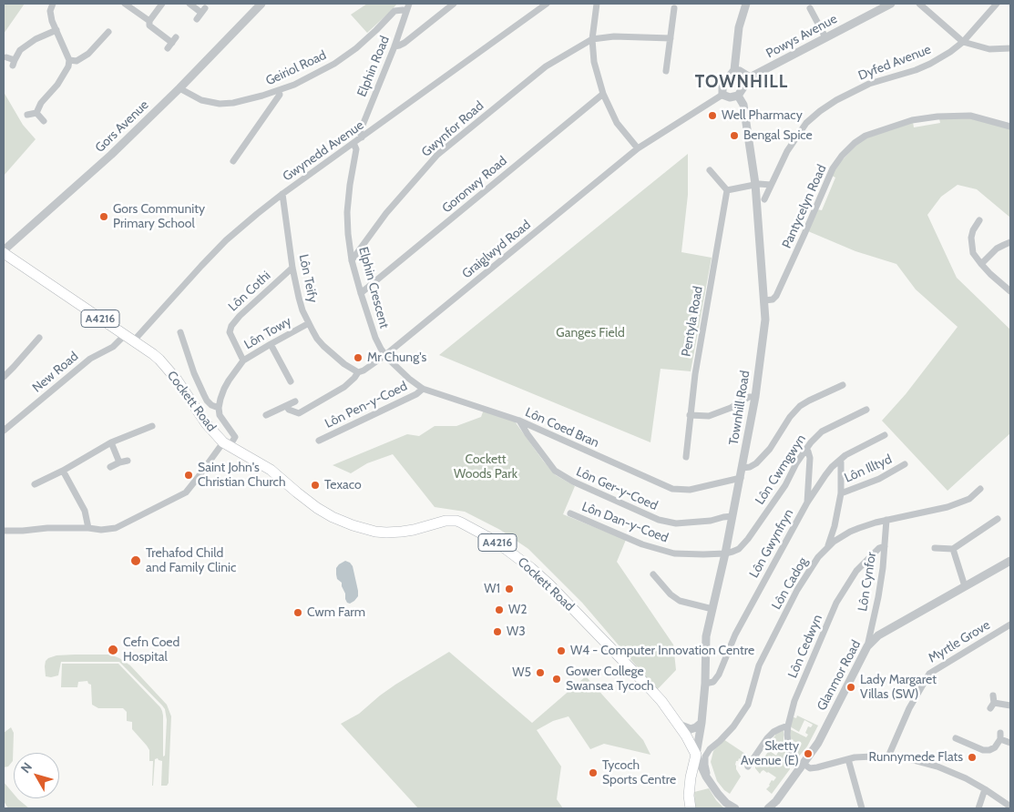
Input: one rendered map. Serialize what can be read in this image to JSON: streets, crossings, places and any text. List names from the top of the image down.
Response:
{
  "streets": {
    "main road": ["A4216", "Cockett Road"],
    "street": [
      "Powys Avenue",
      "Dyfed Avenue",
      "Elphin Road",
      "Geiriol Road",
      "Gors Avenue",
      "Gwynfor Road",
      "Gwynedd Avenue",
      "Goronwy Road",
      "Pantycelyn Road",
      "Graiglwyd Road",
      "Lôn Teify",
      "Elphin Crescent",
      "Lôn Cothi",
      "Pentyla Road",
      "Lôn Towy",
      "New Road",
      "Lôn Pen-y-Coed",
      "Townhill Road",
      "Lôn Coed Bran",
      "Lôn Illtyd",
      "Lôn Cwmgwyn",
      "Lôn Ger-y-Coed",
      "Lôn Dan-y-Coed",
      "Lôn Gwynfryn",
      "Lôn Cynfor",
      "Lôn Cadog",
      "Myrtle Grove",
      "Lôn Cedwyn",
      "Glanmor Road"
    ]
  },
  "crossings": [
    ["Powys Avenue", "Graiglwyd Road"],
    ["Powys Avenue", "Townhill Road"],
    ["Elphin Road", "Geiriol Road"],
    ["Elphin Road", "Gwynedd Avenue"],
    ["Geiriol Road", "Gors Avenue"],
    ["Gors Avenue", "Cockett Road"],
    ["Gwynfor Road", "Elphin Crescent"],
    ["Gwynedd Avenue", "Lôn Teify"],
    ["Gwynedd Avenue", "Elphin Crescent"],
    ["Gwynedd Avenue", "New Road"],
    ["Gwynedd Avenue", "Cockett Road"],
    ["Goronwy Road", "Elphin Crescent"],
    ["Pantycelyn Road", "Townhill Road"],
    ["Graiglwyd Road", "Lôn Teify"],
    ["Graiglwyd Road", "Elphin Crescent"],
    ["Graiglwyd Road", "Townhill Road"],
    ["Graiglwyd Road", "Lôn Coed Bran"],
    ["Lôn Teify", "Lôn Cothi"],
    ["Lôn Teify", "Lôn Towy"],
    ["Elphin Crescent", "Lôn Coed Bran"],
    ["Lôn Cothi", "Lôn Towy"],
    ["New Road", "Cockett Road"],
    ["Cockett Road", "Townhill Road"],
    ["Lôn Pen-y-Coed", "Lôn Coed Bran"],
    ["Townhill Road", "Lôn Coed Bran"],
    ["Townhill Road", "Lôn Cwmgwyn"],
    ["Townhill Road", "Lôn Ger-y-Coed"],
    ["Townhill Road", "Lôn Dan-y-Coed"],
    ["Townhill Road", "Lôn Gwynfryn"],
    ["Lôn Coed Bran", "Lôn Ger-y-Coed"],
    ["Lôn Cwmgwyn", "Lôn Dan-y-Coed"],
    ["Lôn Cynfor", "Lôn Cadog"],
    ["Lôn Cynfor", "Lôn Cedwyn"],
    ["Lôn Cynfor", "Glanmor Road"],
    ["Lôn Cedwyn", "Glanmor Road"]
  ],
  "districts": ["TOWNHILL"],
  "parks": ["Ganges Field", "Cockett Woods Park"],
  "places": [
    "Well Pharmacy",
    "Bengal Spice",
    "Gors Community Primary School",
    "Mr Chung's",
    "Saint John's Christian Church",
    "Texaco",
    "Trehafod Child and Family Clinic",
    "W1",
    "W2",
    "Cwm Farm",
    "W3",
    "Cefn Coed Hospital",
    "W4 - Computer Innovation Centre",
    "W5",
    "Gower College Swansea Tycoch",
    "Lady Margaret Villas (SW)",
    "Sketty Avenue (E)",
    "Runnymede Flats",
    "Tycoch Sports Centre"
  ],
  "north": "top left"
}
